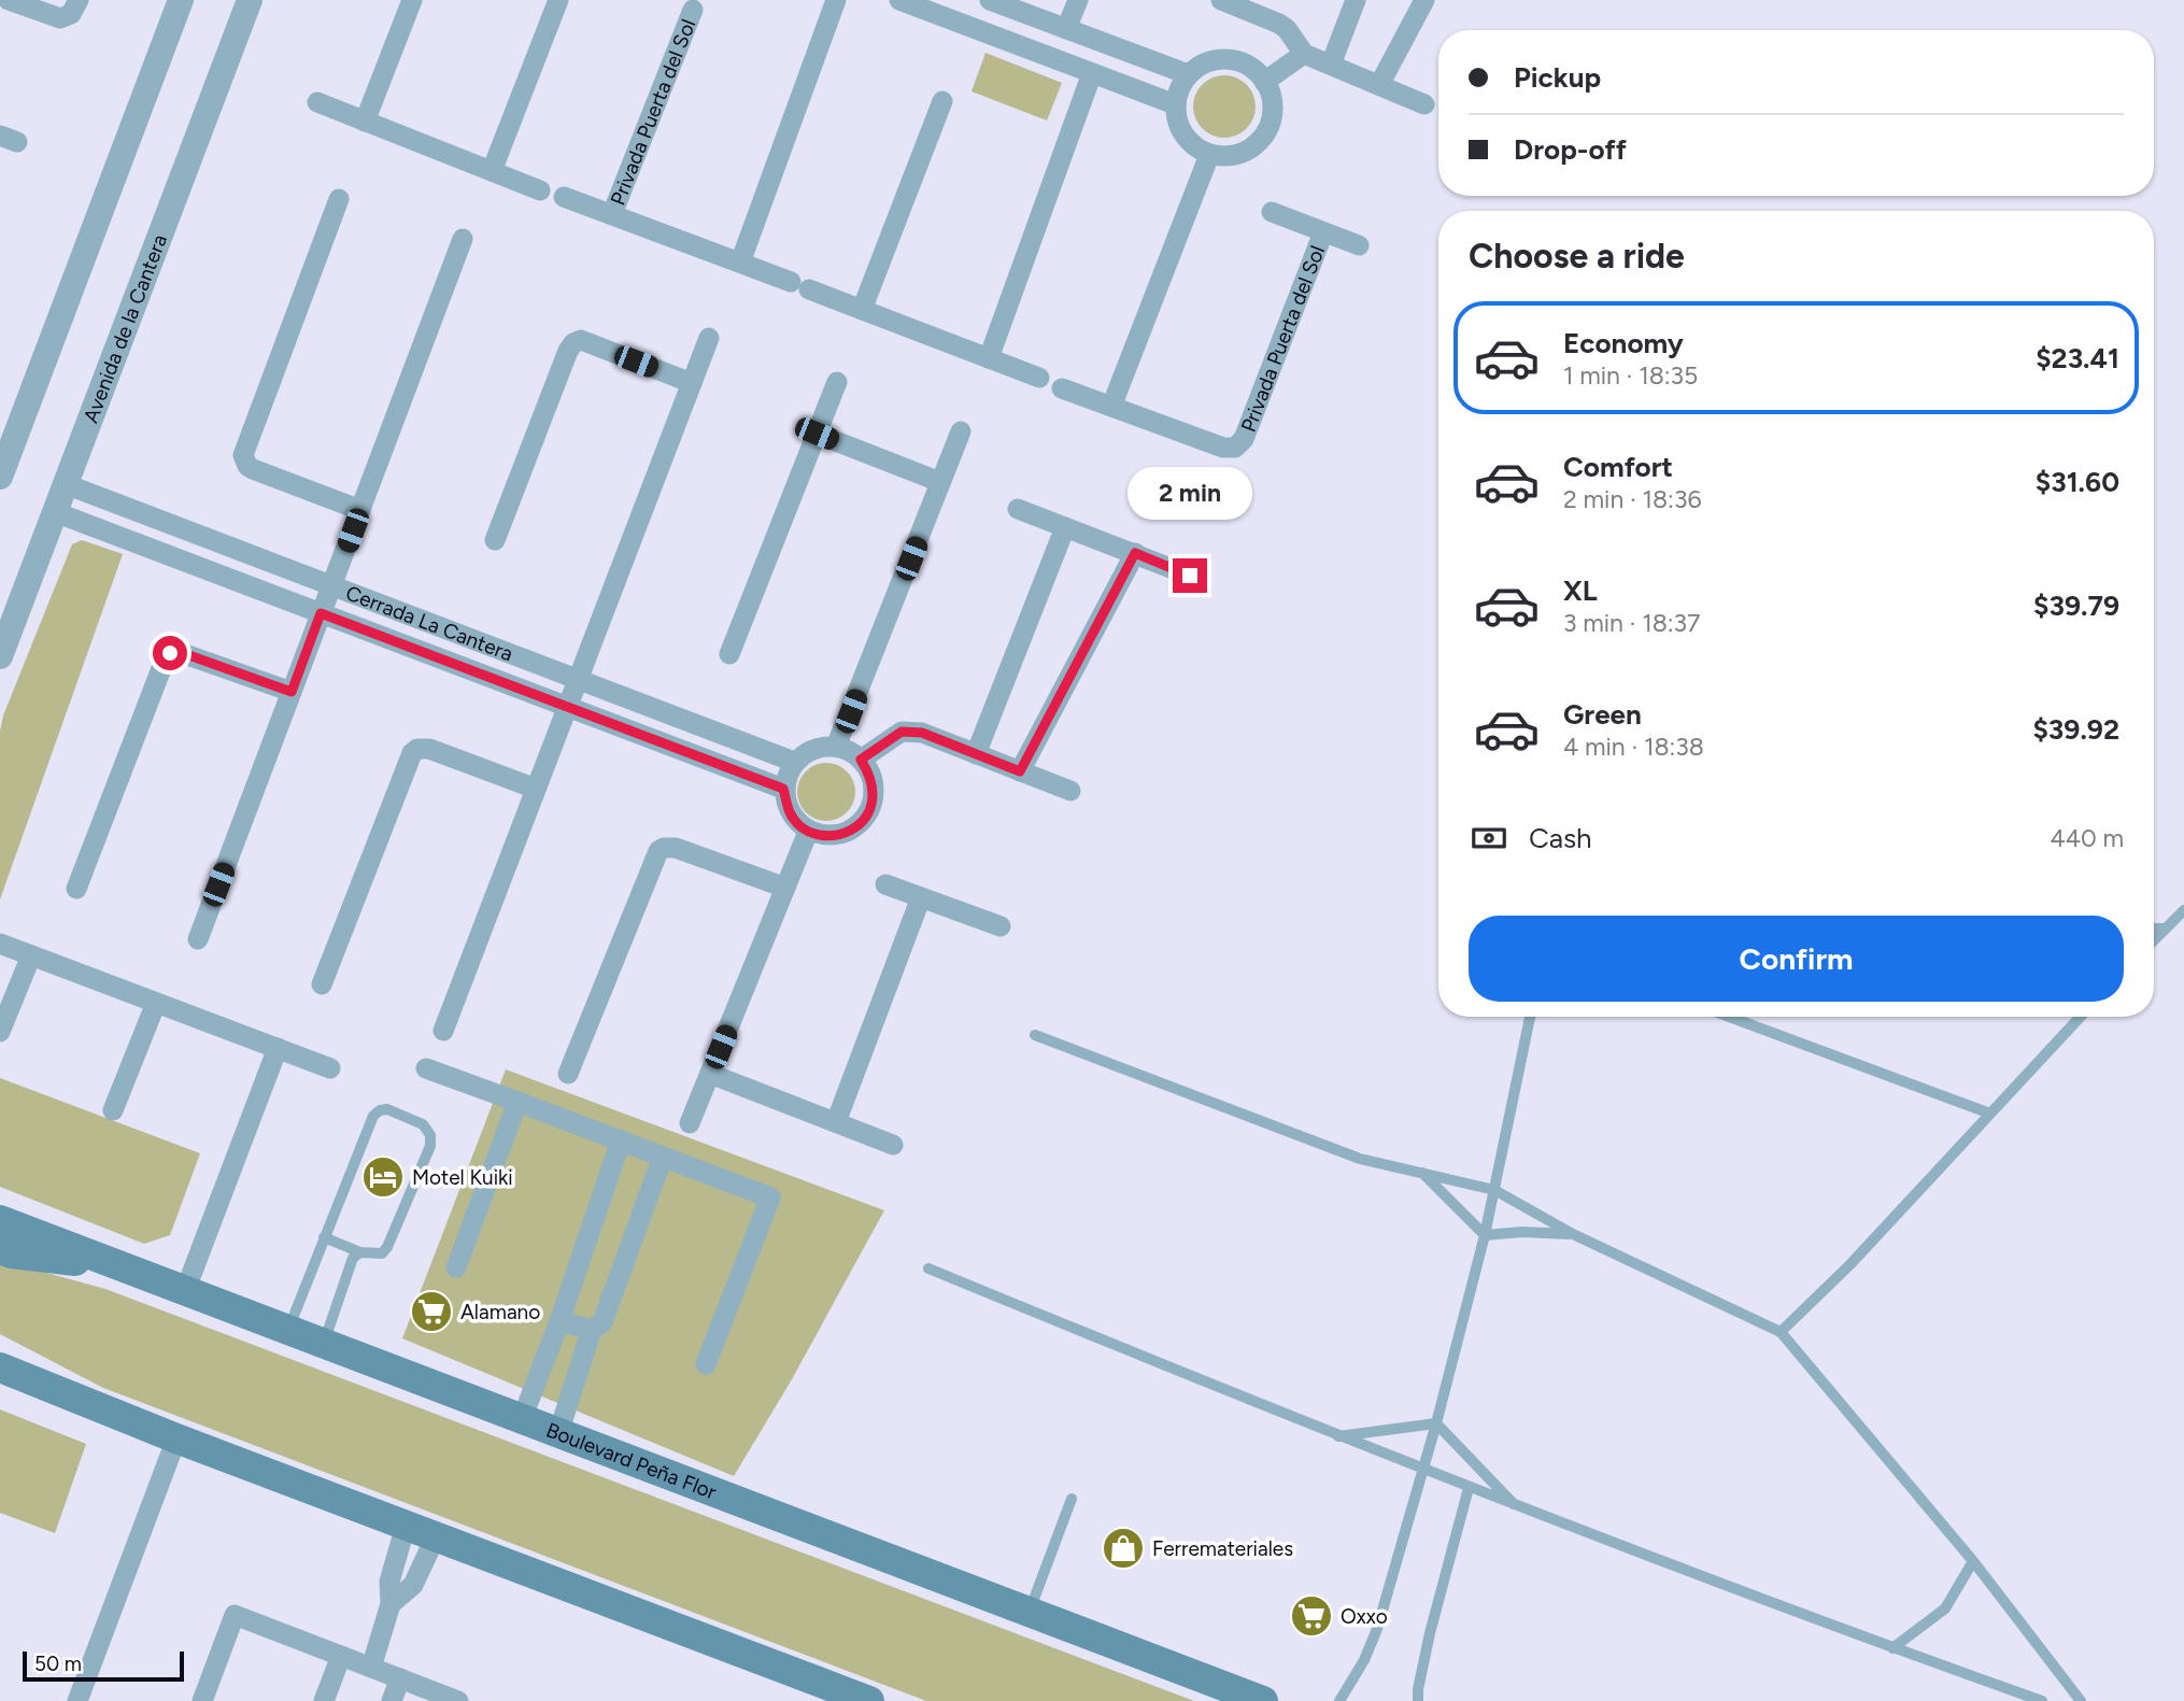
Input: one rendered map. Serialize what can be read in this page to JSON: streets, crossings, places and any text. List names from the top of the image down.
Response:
{
  "streets": {
    "main road": ["Boulevard Peña Flor"],
    "street": ["Privada Puerta del Sol", "Avenida de la Cantera", "Cerrada La Cantera"]
  },
  "crossings": [
    ["Avenida de la Cantera", "Cerrada La Cantera"]
  ],
  "places": {
    "hotel": ["Motel Kuiki"],
    "supermarket": ["Alamano", "Oxxo"],
    "shop": ["Ferremateriales"]
  },
  "scale_bar": "50 m",
  "page": {
    "banner": ["Pickup", "Drop-off"],
    "heading": "Choose a ride",
    "list": [
      {
        "name": "Economy",
        "note": "1 min · 18:35",
        "value": "$23.41"
      },
      {
        "name": "Comfort",
        "note": "2 min · 18:36",
        "value": "$31.60"
      },
      {
        "name": "XL",
        "note": "3 min · 18:37",
        "value": "$39.79"
      },
      {
        "name": "Green",
        "note": "4 min · 18:38",
        "value": "$39.92"
      }
    ],
    "bubble": "2 min",
    "pay": ["Cash", "440 m"],
    "buttons": "Confirm",
    "scale": "50 m"
  }
}
